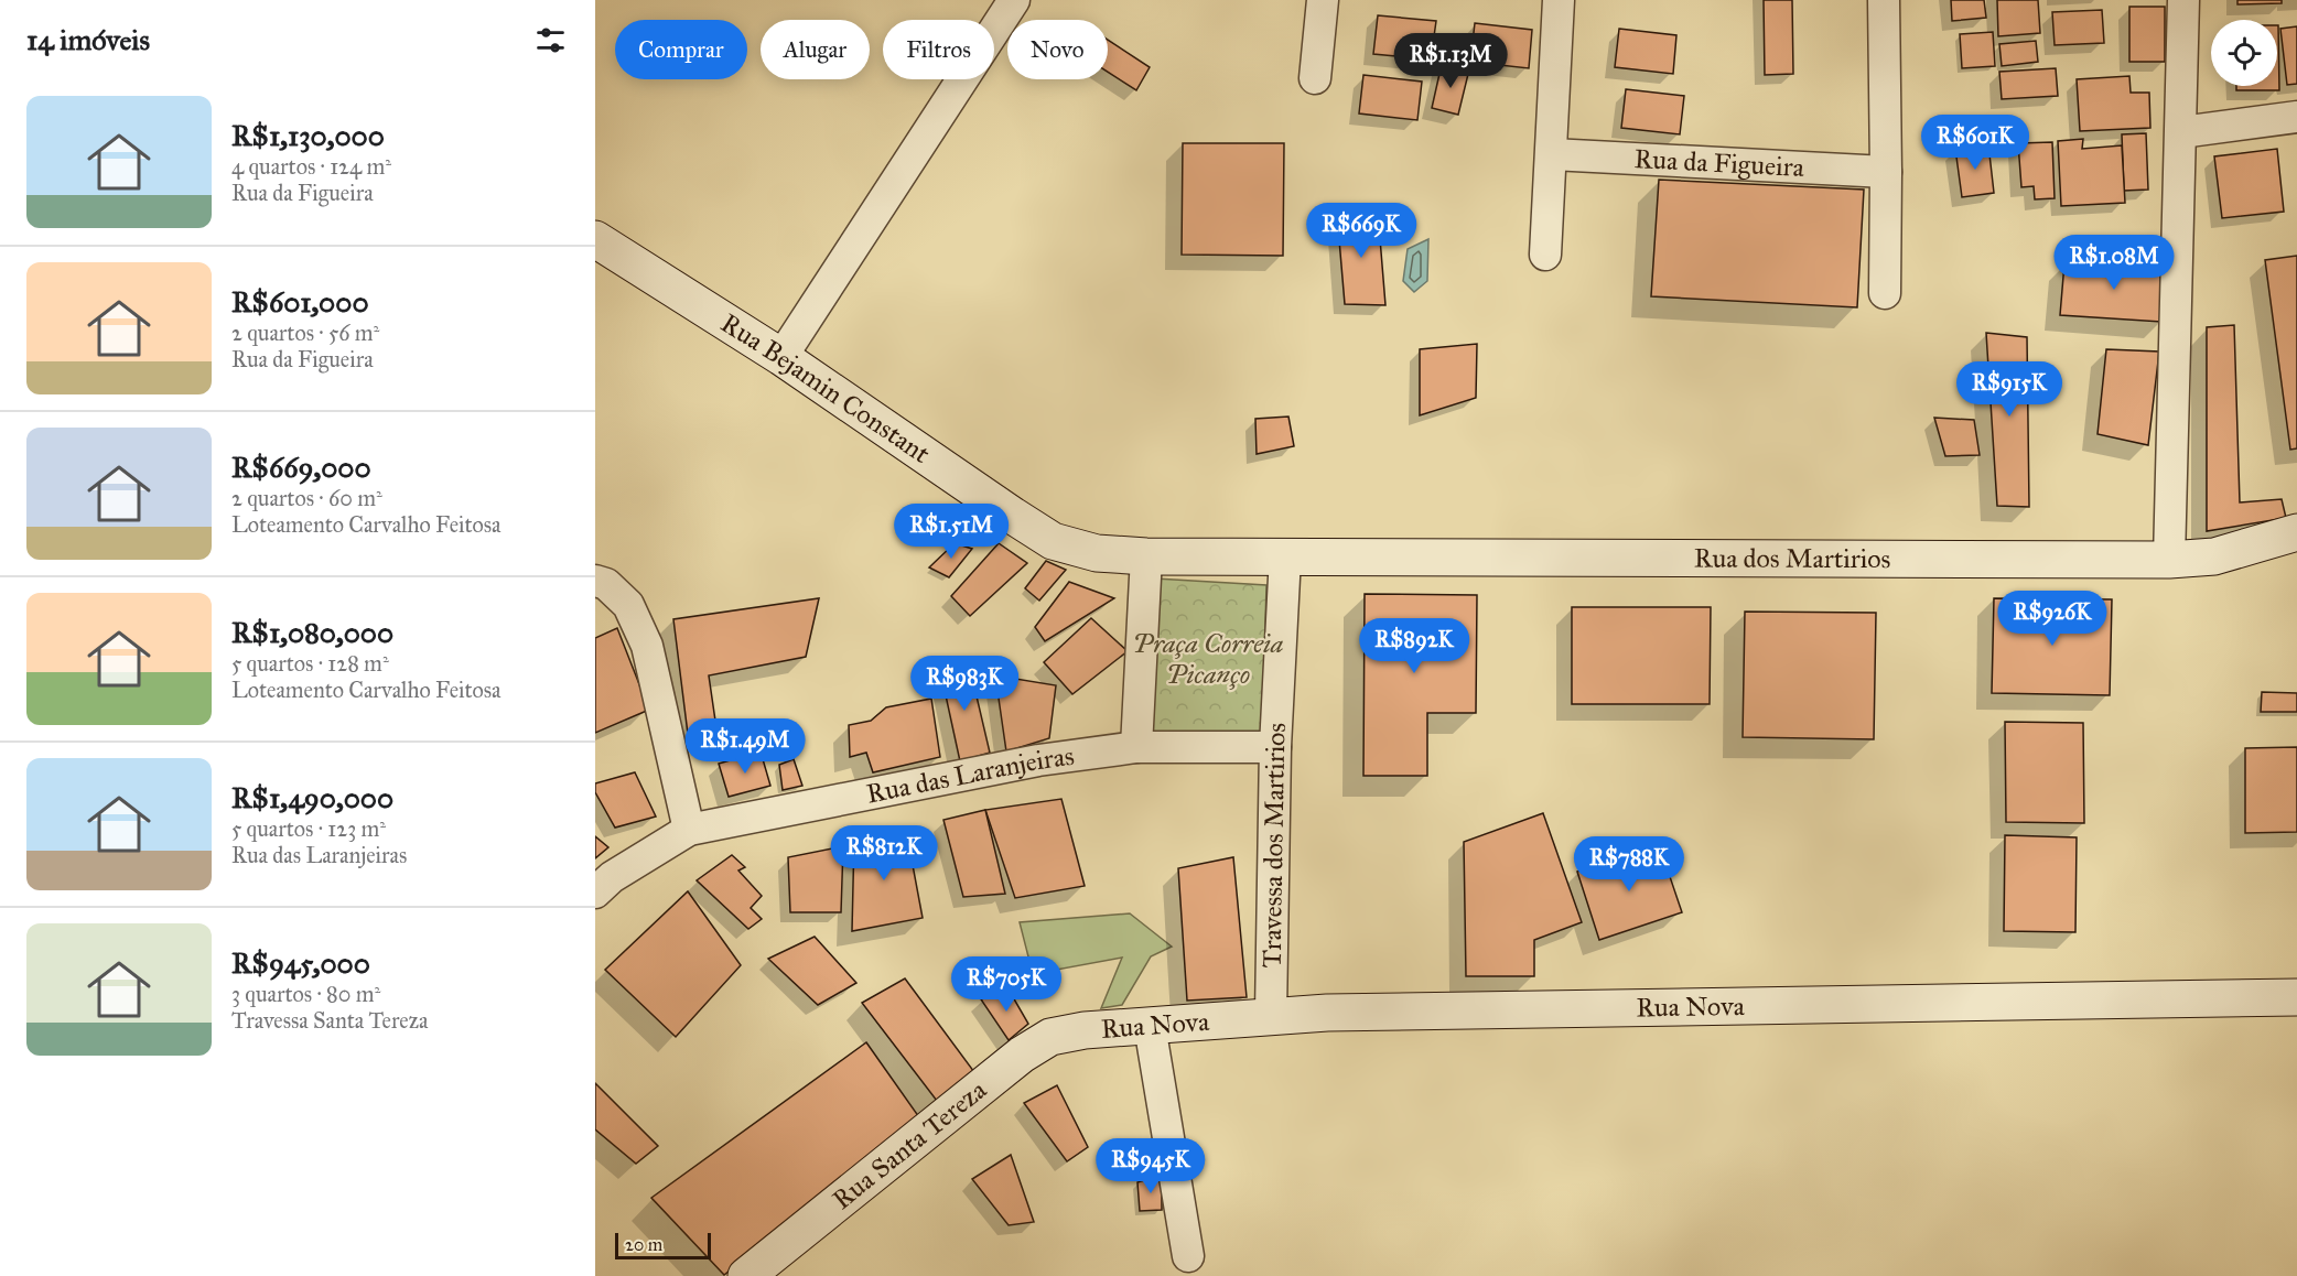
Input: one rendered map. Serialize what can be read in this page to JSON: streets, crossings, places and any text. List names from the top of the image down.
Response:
{
  "streets": {
    "street": [
      "Rua da Figueira",
      "Rua Bejamin Constant",
      "Rua dos Martirios",
      "Rua das Laranjeiras",
      "Travessa dos Martirios",
      "Rua Nova",
      "Rua Santa Tereza"
    ]
  },
  "crossings": [
    ["Rua Bejamin Constant", "Rua dos Martirios"],
    ["Rua dos Martirios", "Travessa dos Martirios"],
    ["Rua das Laranjeiras", "Travessa dos Martirios"],
    ["Travessa dos Martirios", "Rua Nova"],
    ["Rua Nova", "Rua Santa Tereza"]
  ],
  "parks": ["Praça Correia Picanço"],
  "scale_bar": "20 m",
  "page": {
    "heading": "14 imóveis",
    "chip": [
      "Comprar",
      "Alugar",
      "Filtros",
      "Novo"
    ],
    "price": [
      "R$1.13M",
      "R$601K",
      "R$669K",
      "R$1.08M",
      "R$915K",
      "R$1.51M",
      "R$926K",
      "R$892K",
      "R$983K",
      "R$1.49M",
      "R$812K",
      "R$788K",
      "R$705K",
      "R$945K"
    ],
    "list": [
      {
        "name": "R$1,130,000",
        "note": "4 quartos · 124 m² · Rua da Figueira"
      },
      {
        "name": "R$601,000",
        "note": "2 quartos · 56 m² · Rua da Figueira"
      },
      {
        "name": "R$669,000",
        "note": "2 quartos · 60 m² · Loteamento Carvalho Feitosa"
      },
      {
        "name": "R$1,080,000",
        "note": "5 quartos · 128 m² · Loteamento Carvalho Feitosa"
      },
      {
        "name": "R$1,490,000",
        "note": "5 quartos · 123 m² · Rua das Laranjeiras"
      },
      {
        "name": "R$945,000",
        "note": "3 quartos · 80 m² · Travessa Santa Tereza"
      }
    ],
    "scale": "20 m"
  }
}
